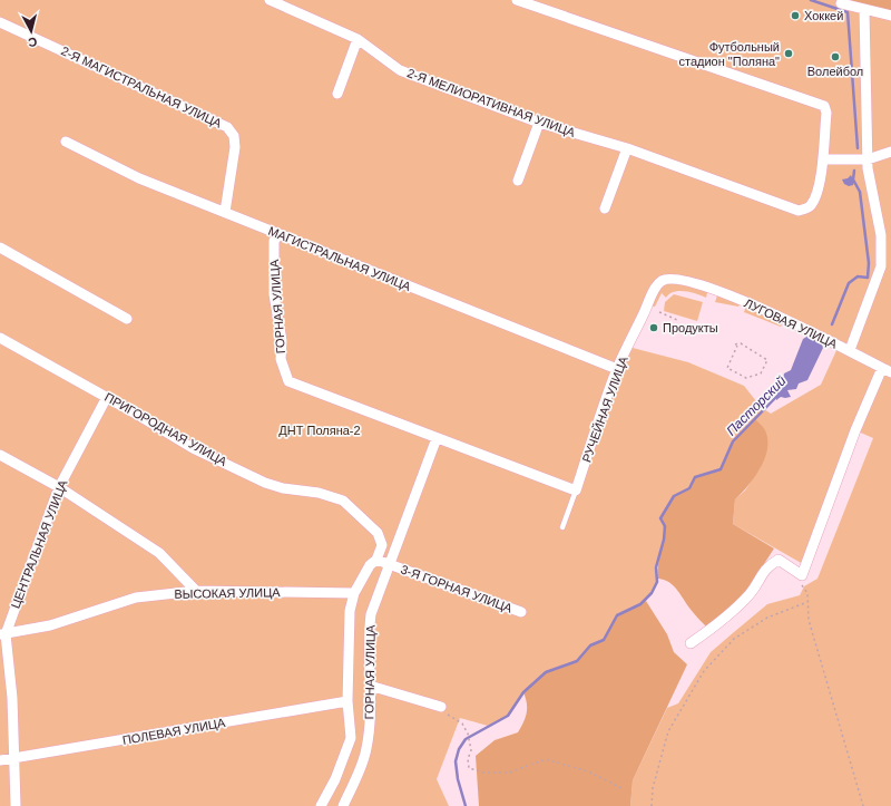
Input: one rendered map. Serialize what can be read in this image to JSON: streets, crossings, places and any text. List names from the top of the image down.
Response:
{
  "streets": {
    "street": [
      "2-Я МАГИСТРАЛЬНАЯ УЛИЦА",
      "2-Я МЕЛИОРАТИВНАЯ УЛИЦА",
      "МАГИСТРАЛЬНАЯ УЛИЦА",
      "ГОРНАЯ УЛИЦА",
      "ЛУГОВАЯ УЛИЦА",
      "РУЧЕЙНАЯ УЛИЦА",
      "ПРИГОРОДНАЯ УЛИЦА",
      "ЦЕНТРАЛЬНАЯ УЛИЦА",
      "3-Я ГОРНАЯ УЛИЦА",
      "ВЫСОКАЯ УЛИЦА",
      "ПОЛЕВАЯ УЛИЦА"
    ]
  },
  "crossings": [
    ["2-Я МАГИСТРАЛЬНАЯ УЛИЦА", "МАГИСТРАЛЬНАЯ УЛИЦА"],
    ["МАГИСТРАЛЬНАЯ УЛИЦА", "ГОРНАЯ УЛИЦА"],
    ["МАГИСТРАЛЬНАЯ УЛИЦА", "РУЧЕЙНАЯ УЛИЦА"],
    ["ГОРНАЯ УЛИЦА", "РУЧЕЙНАЯ УЛИЦА"],
    ["ГОРНАЯ УЛИЦА", "3-Я ГОРНАЯ УЛИЦА"],
    ["ЛУГОВАЯ УЛИЦА", "РУЧЕЙНАЯ УЛИЦА"],
    ["ПРИГОРОДНАЯ УЛИЦА", "ЦЕНТРАЛЬНАЯ УЛИЦА"],
    ["ПРИГОРОДНАЯ УЛИЦА", "3-Я ГОРНАЯ УЛИЦА"],
    ["ЦЕНТРАЛЬНАЯ УЛИЦА", "ВЫСОКАЯ УЛИЦА"],
    ["ЦЕНТРАЛЬНАЯ УЛИЦА", "ПОЛЕВАЯ УЛИЦА"]
  ],
  "water": ["Пасторский"],
  "parks": ["ДНТ Поляна-2"],
  "places": [
    "Хоккей",
    "Футбольный стадион \"Поляна\"",
    "Волейбол",
    "Продукты"
  ],
  "north": "bottom"
}
